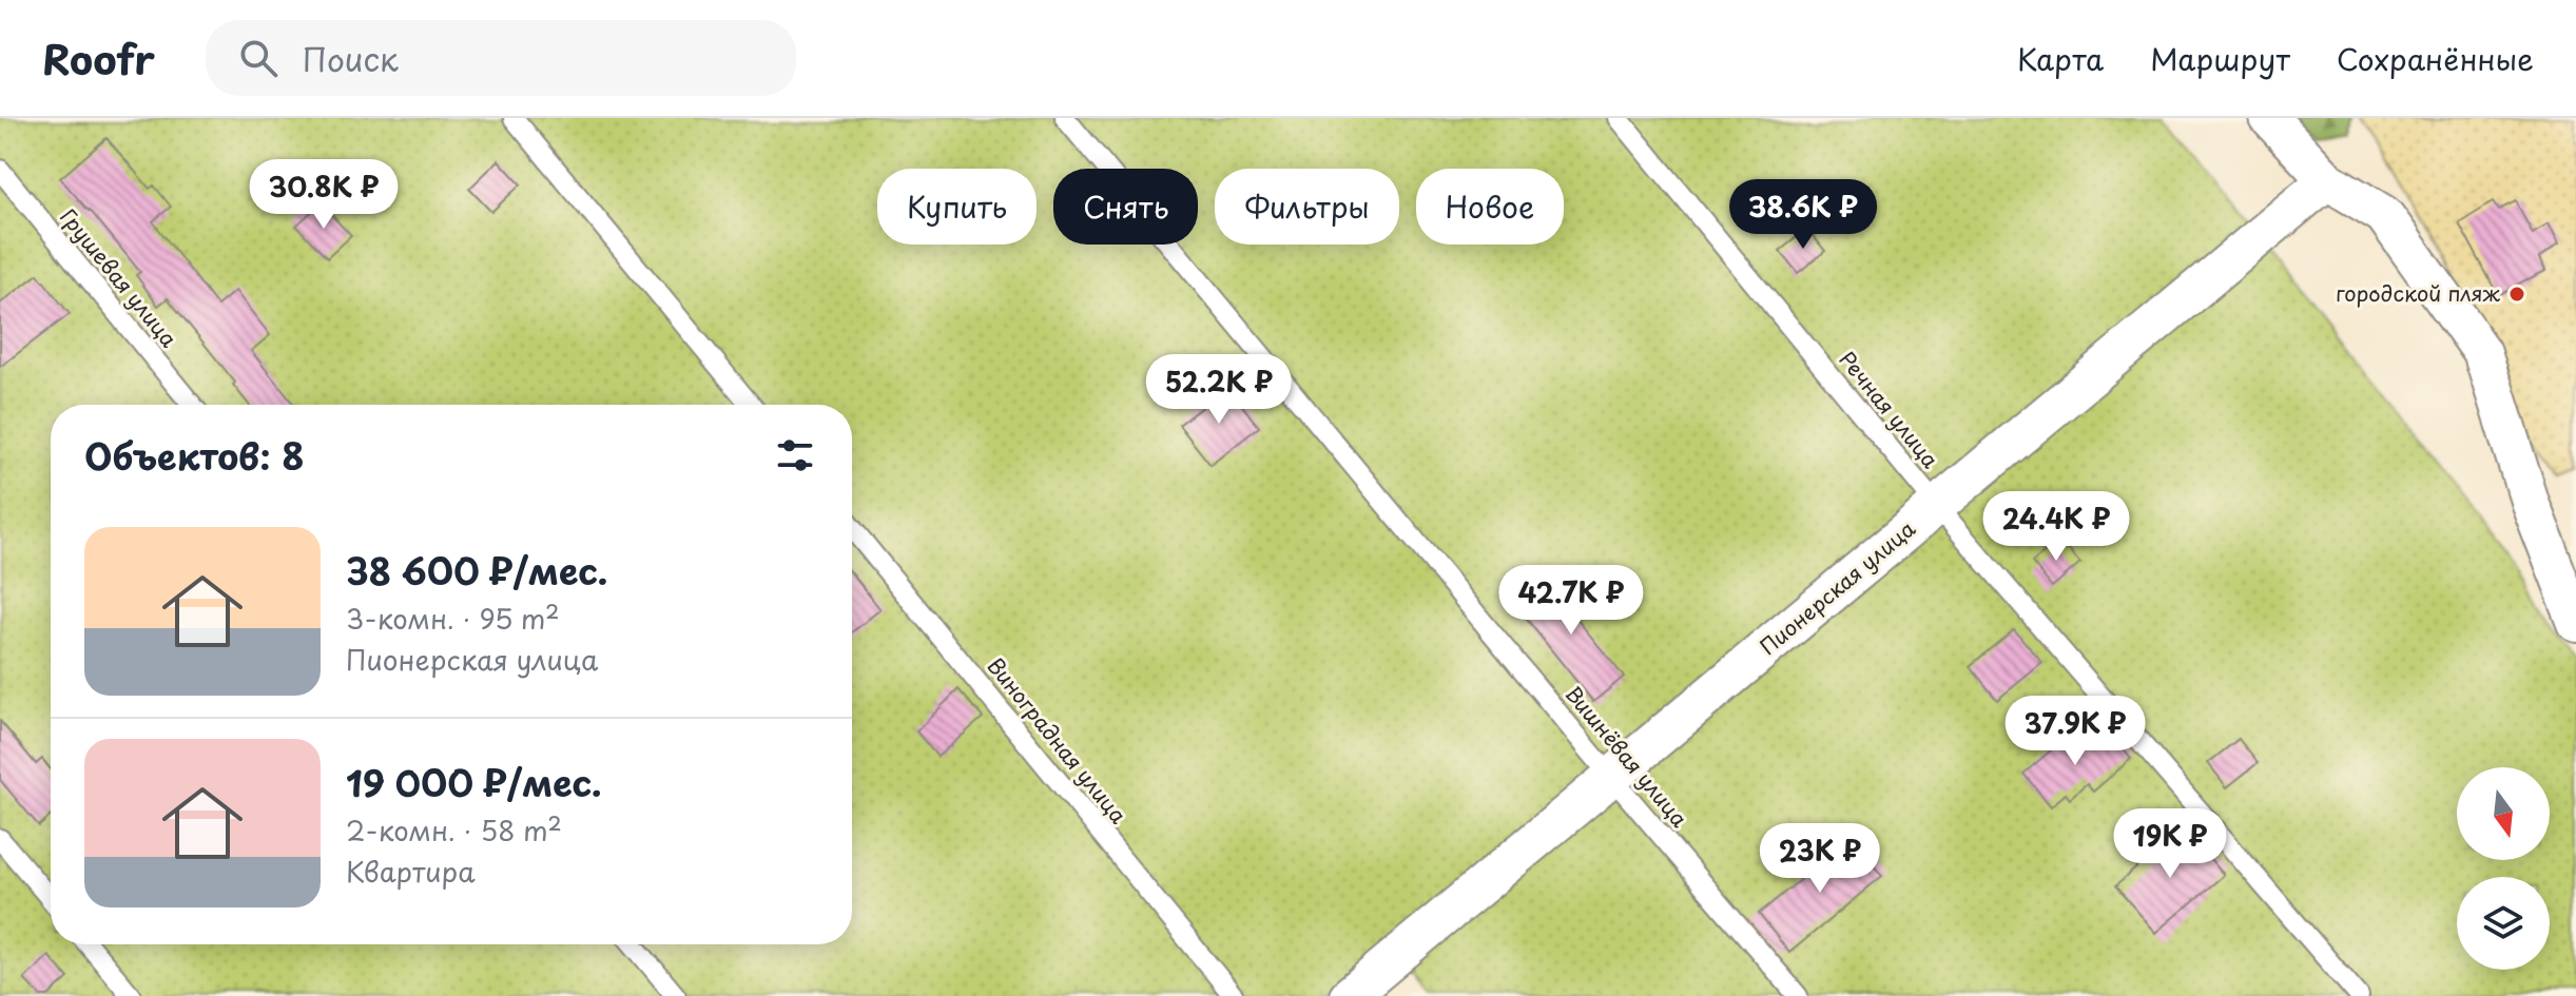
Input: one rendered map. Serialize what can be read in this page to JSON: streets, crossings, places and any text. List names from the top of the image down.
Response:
{
  "streets": {
    "street": ["Пионерская улица"],
    "lane": [
      "Грушевая улица",
      "Речная улица",
      "Виноградная улица",
      "Вишнёвая улица"
    ]
  },
  "crossings": [
    ["Речная улица", "Пионерская улица"],
    ["Пионерская улица", "Вишнёвая улица"]
  ],
  "places": ["городской пляж"],
  "north": "bottom",
  "page": {
    "header": "Roofr",
    "search": "Поиск",
    "nav": ["Карта", "Маршрут", "Сохранённые"],
    "price": [
      "30.8K ₽",
      "38.6K ₽",
      "52.2K ₽",
      "24.4K ₽",
      "42.7K ₽",
      "37.9K ₽",
      "19K ₽",
      "23K ₽"
    ],
    "chip": [
      "Купить",
      "Снять",
      "Фильтры",
      "Новое"
    ],
    "heading": "Объектов: 8",
    "list": [
      {
        "name": "38 600 ₽/мес.",
        "note": "3-комн. · 95 m² · Пионерская улица"
      },
      {
        "name": "19 000 ₽/мес.",
        "note": "2-комн. · 58 m² · Квартира"
      }
    ]
  }
}
